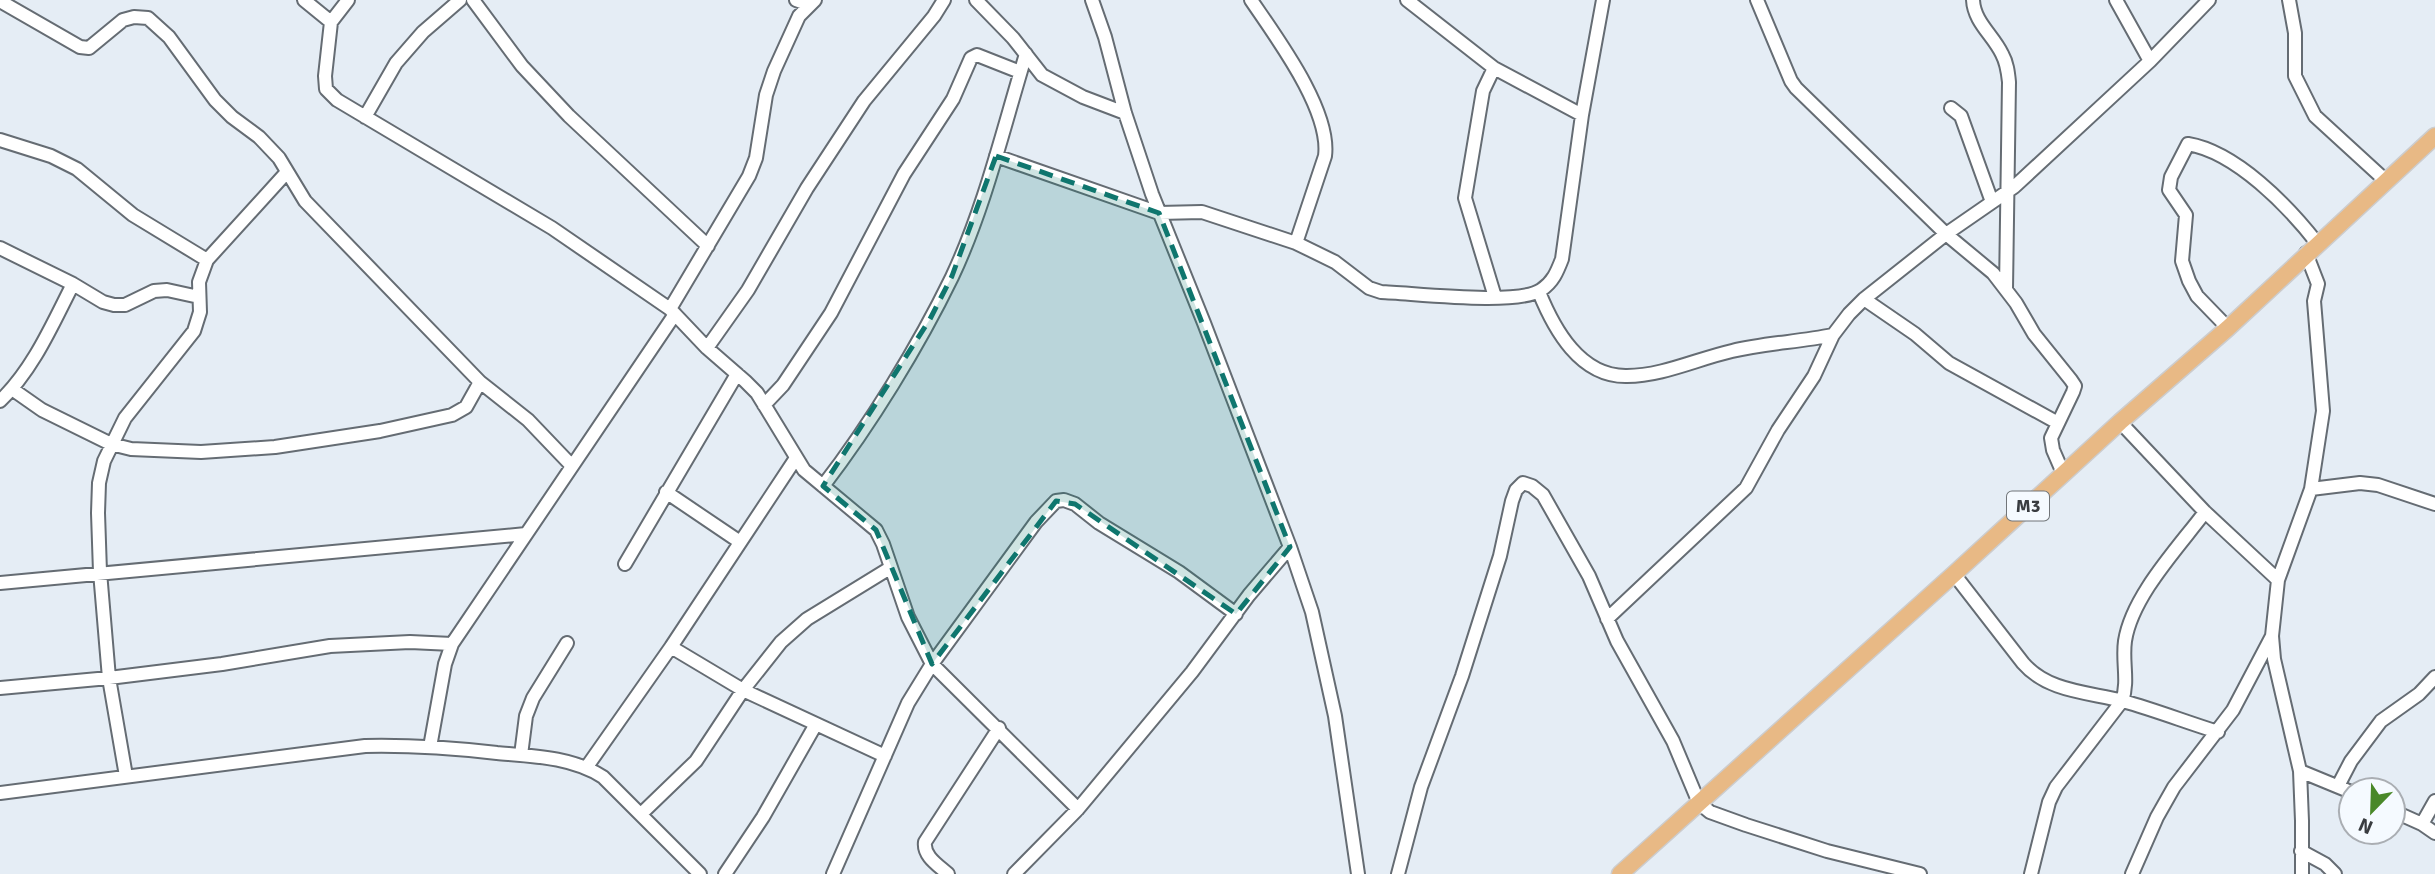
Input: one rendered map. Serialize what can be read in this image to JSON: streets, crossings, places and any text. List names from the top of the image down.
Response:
{
  "streets": {
    "main road": ["M3"]
  },
  "north": "bottom left"
}
